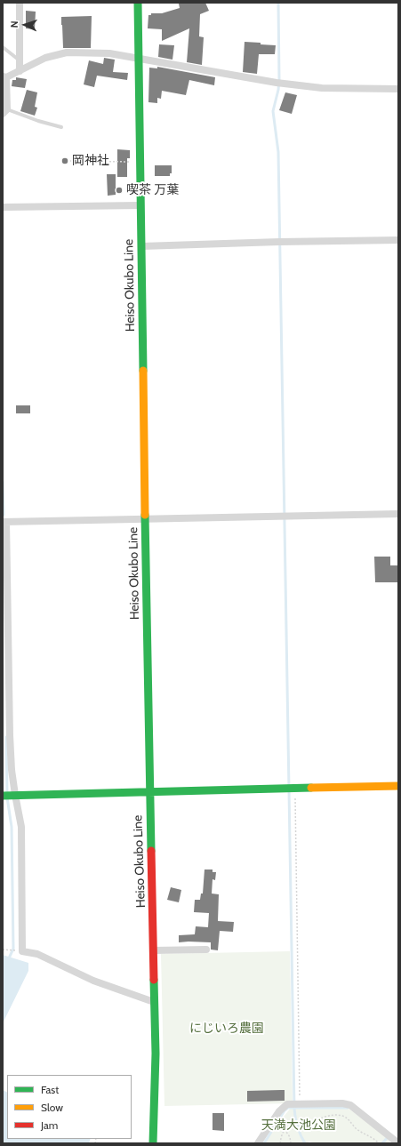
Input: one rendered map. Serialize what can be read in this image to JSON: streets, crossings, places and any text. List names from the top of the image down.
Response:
{
  "streets": {
    "main road": ["Heiso Okubo Line"]
  },
  "parks": ["にじいろ農園", "天満大池公園"],
  "places": ["岡神社", "喫茶 万葉"],
  "legend": ["Fast", "Slow", "Jam"],
  "north": "left"
}
